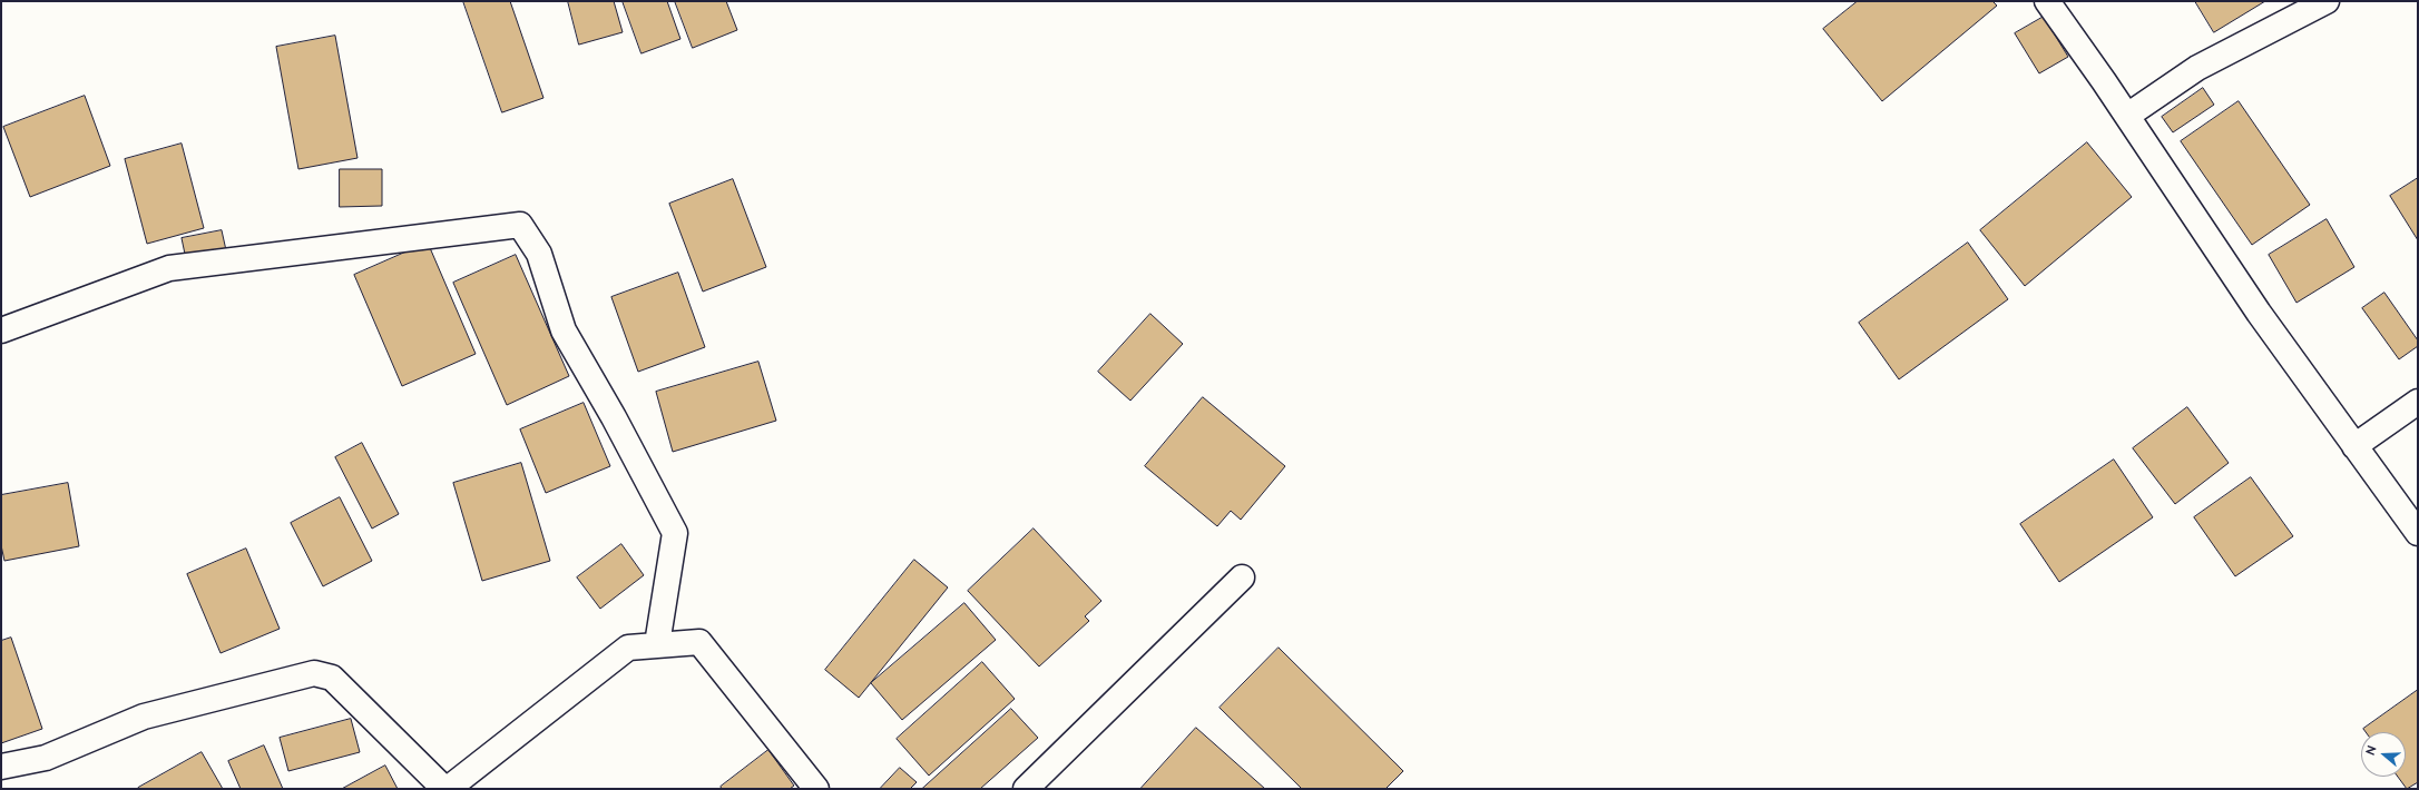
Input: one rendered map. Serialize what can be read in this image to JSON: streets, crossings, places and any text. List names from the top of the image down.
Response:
{
  "north": "left"
}
